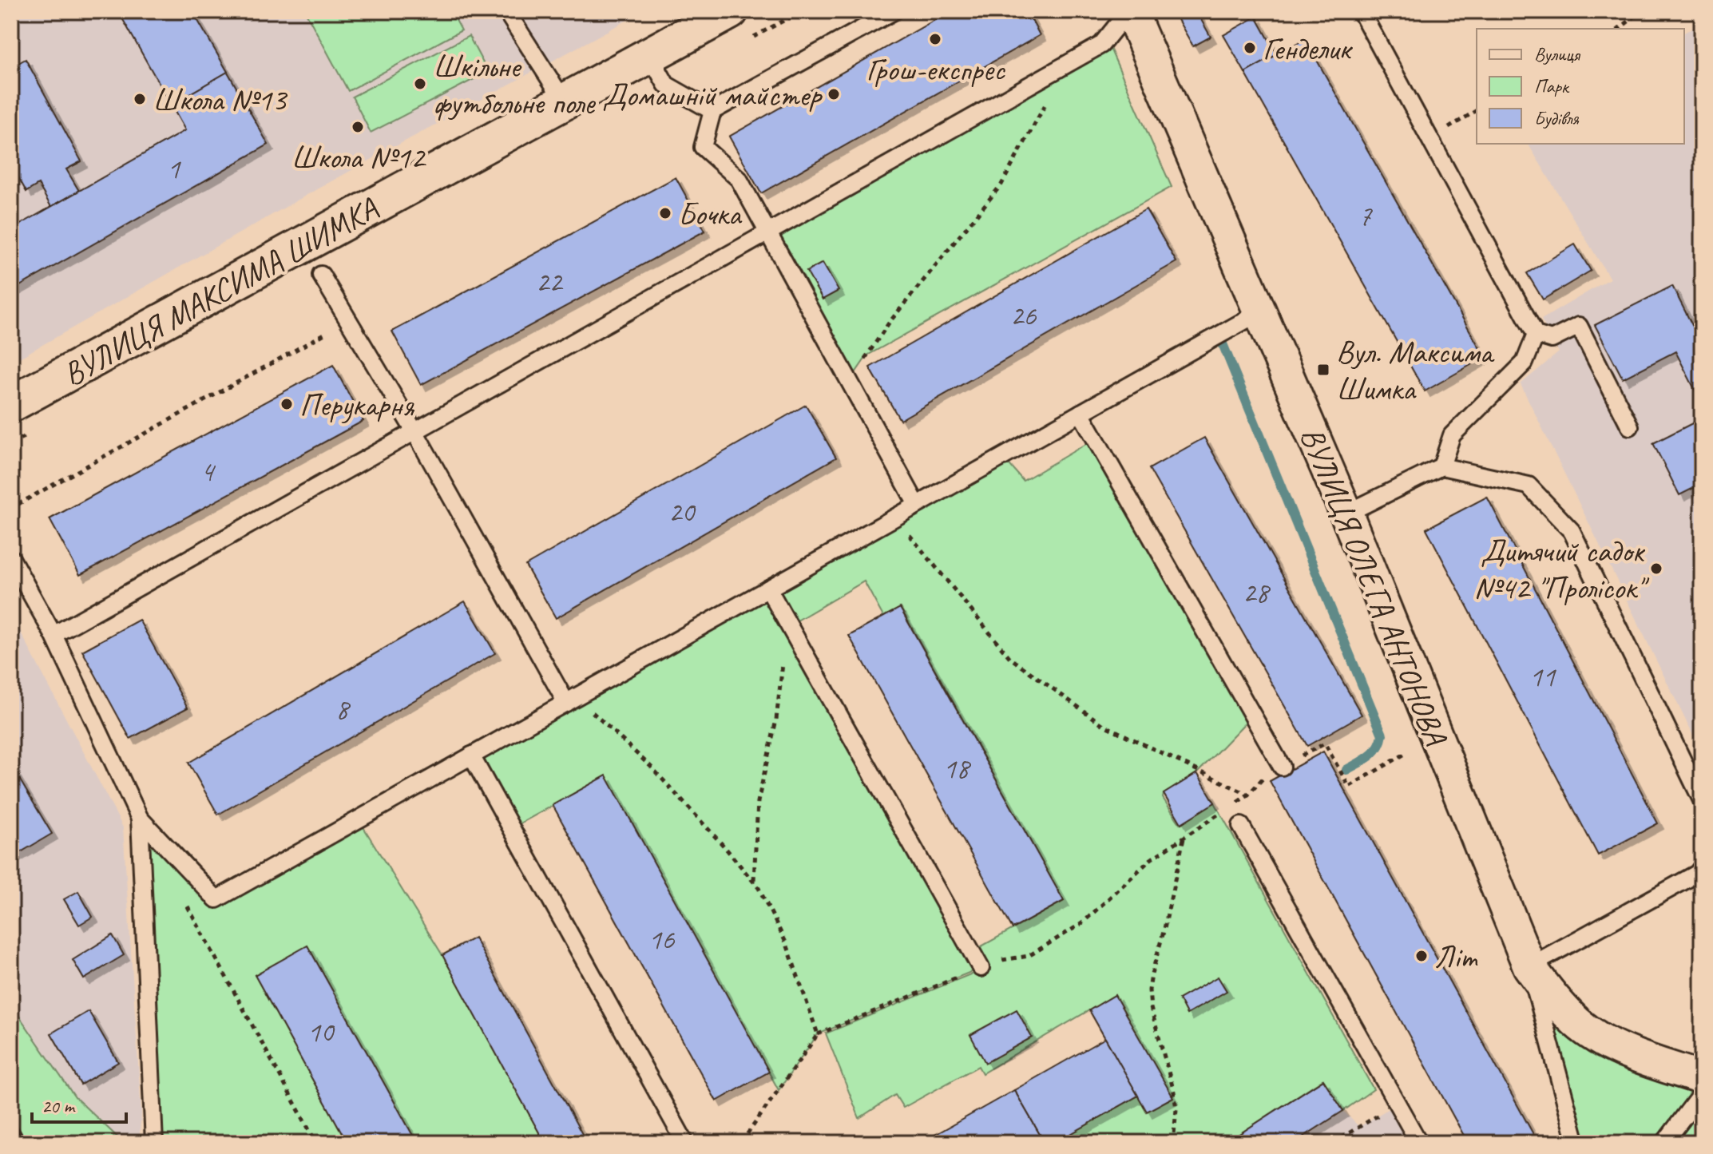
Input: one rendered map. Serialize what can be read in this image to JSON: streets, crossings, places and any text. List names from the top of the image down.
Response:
{
  "streets": {
    "main road": ["ВУЛИЦЯ МАКСИМА ШИМКА"],
    "street": ["ВУЛИЦЯ ОЛЕГА АНТОНОВА"]
  },
  "places": {
    "other": [
      "Грош-експрес",
      "Генделик",
      "Шкільне футбольне поле",
      "Домашній майстер",
      "Школа №13",
      "Школа №12",
      "Бочка",
      "Перукарня",
      "Дитячий садок №42 \"Пролісок\"",
      "Літ"
    ],
    "transit": ["Вул. Максима Шимка"]
  },
  "house_numbers": [
    "1",
    "7",
    "22",
    "26",
    "4",
    "20",
    "28",
    "11",
    "8",
    "18",
    "16",
    "10"
  ],
  "legend": ["Вулиця", "Парк", "Будівля"],
  "scale_bar": "20 m"
}
